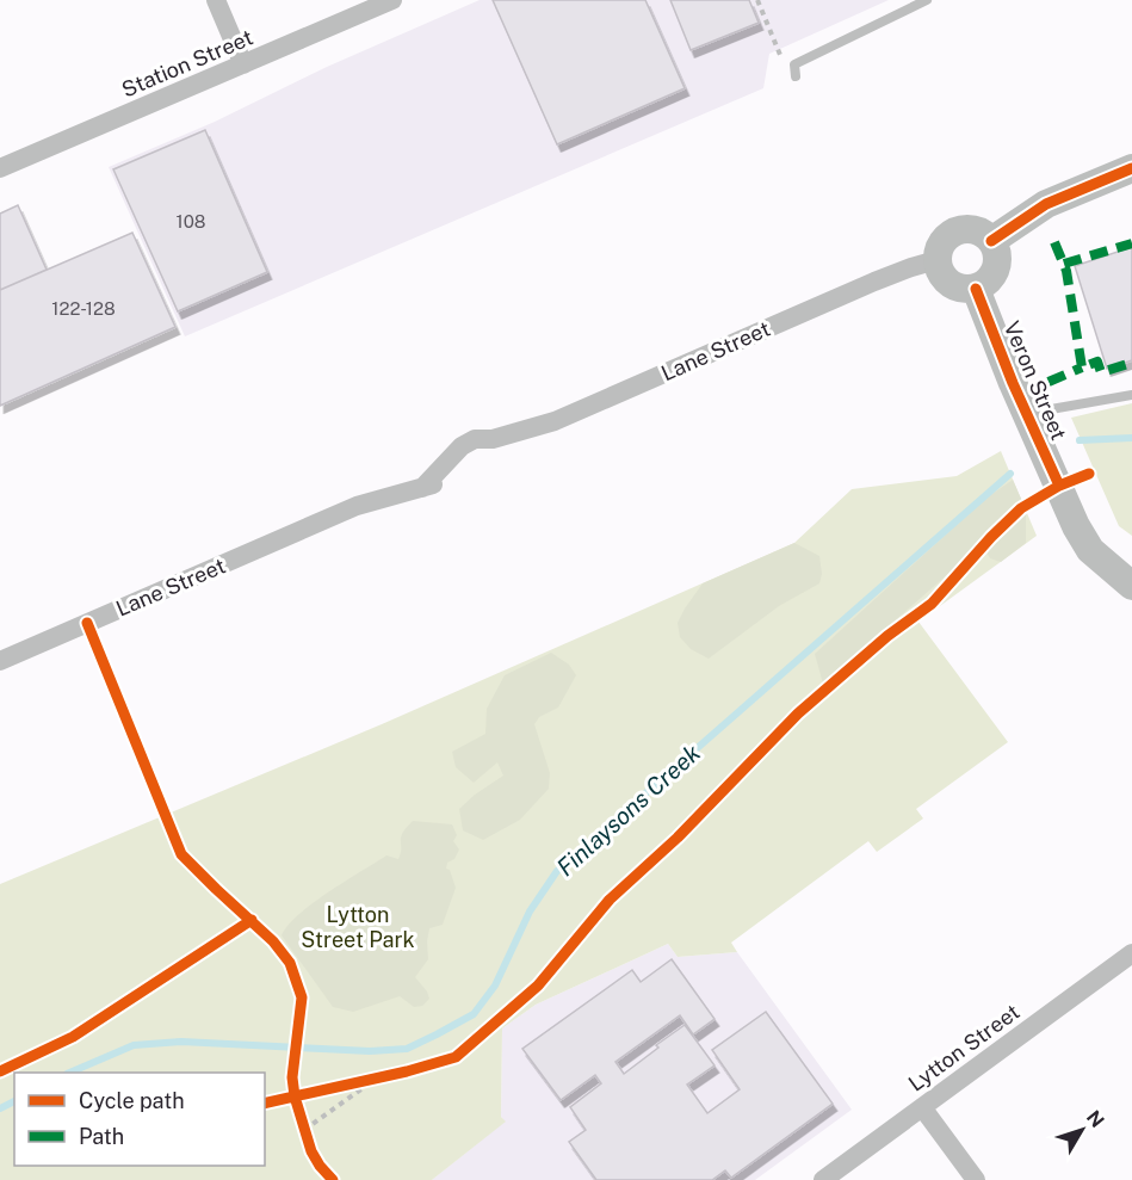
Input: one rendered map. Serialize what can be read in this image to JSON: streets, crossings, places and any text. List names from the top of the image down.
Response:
{
  "streets": {
    "street": [
      "Station Street",
      "Lane Street",
      "Veron Street",
      "Lytton Street"
    ]
  },
  "crossings": [
    ["Lane Street", "Veron Street"]
  ],
  "water": ["Finlaysons Creek"],
  "parks": ["Lytton Street Park"],
  "house_numbers": ["108", "122-128"],
  "legend": ["Cycle path", "Path"],
  "north": "top right"
}
